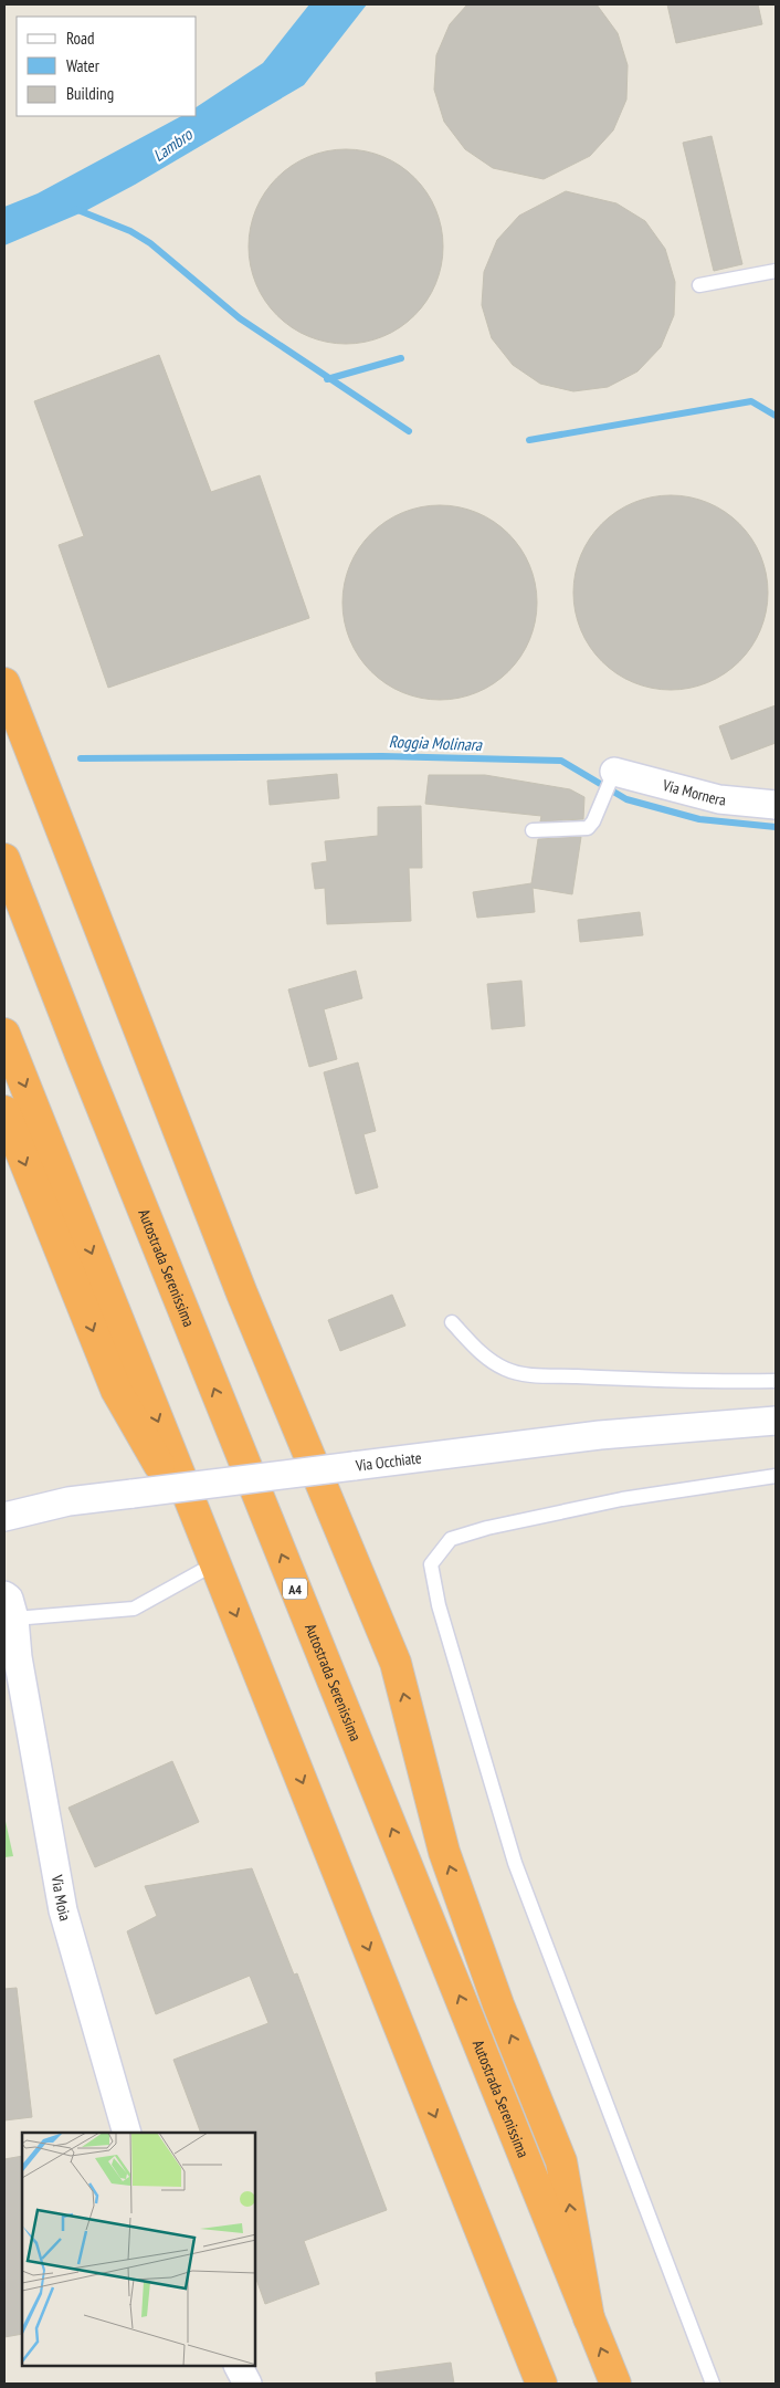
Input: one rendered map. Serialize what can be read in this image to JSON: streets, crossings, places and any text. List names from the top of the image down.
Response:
{
  "streets": {
    "highway": ["Autostrada Serenissima", "A4"],
    "street": ["Via Mornera", "Via Occhiate", "Via Moia"]
  },
  "water": ["Lambro", "Roggia Molinara"],
  "legend": ["Road", "Water", "Building"]
}
